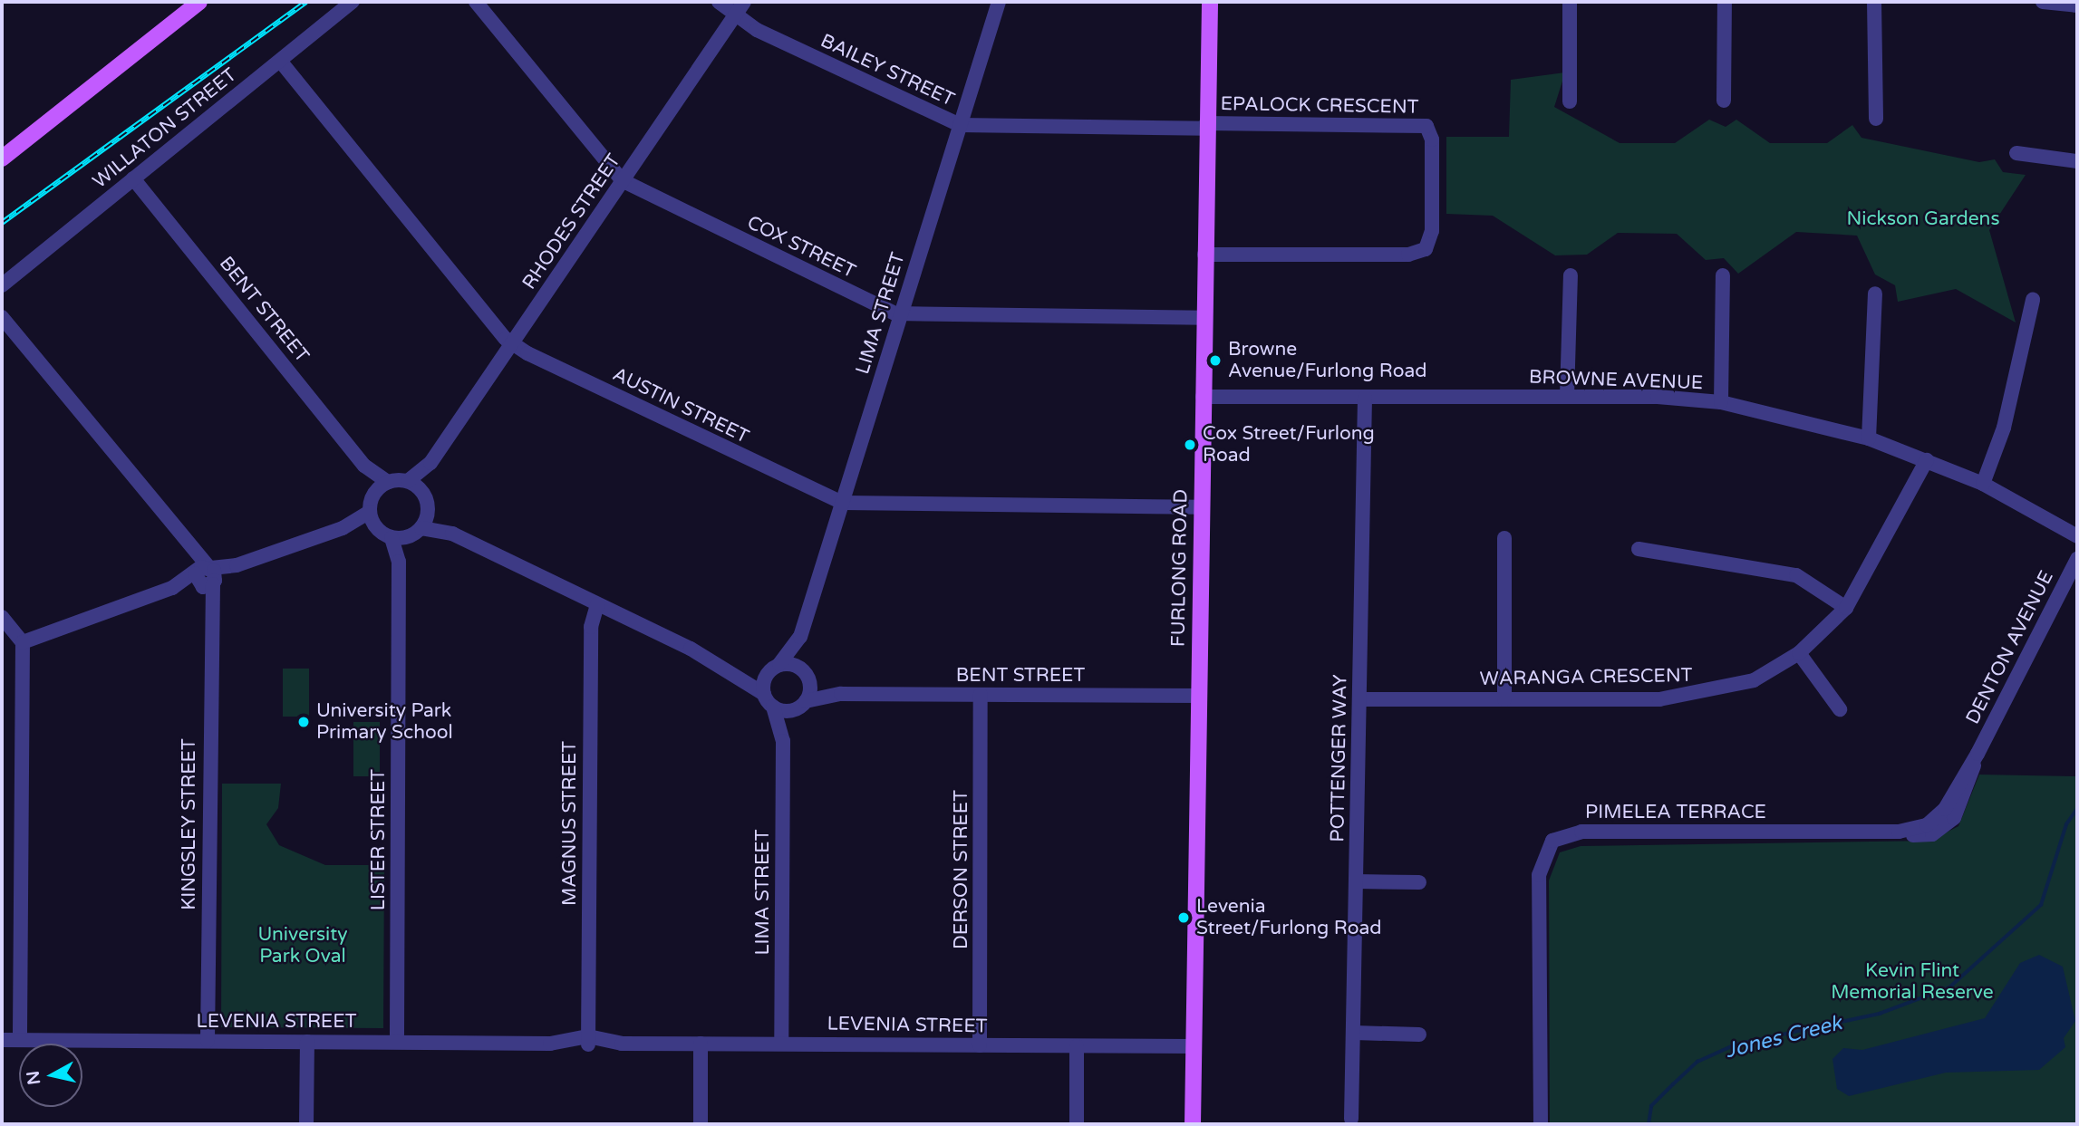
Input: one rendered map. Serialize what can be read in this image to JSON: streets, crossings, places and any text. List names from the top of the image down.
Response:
{
  "streets": {
    "main road": ["FURLONG ROAD"],
    "street": [
      "BAILEY STREET",
      "EPALOCK CRESCENT",
      "WILLATON STREET",
      "RHODES STREET",
      "COX STREET",
      "BENT STREET",
      "LIMA STREET",
      "BROWNE AVENUE",
      "AUSTIN STREET",
      "DENTON AVENUE",
      "WARANGA CRESCENT",
      "POTTENGER WAY",
      "PIMELEA TERRACE",
      "MAGNUS STREET",
      "KINGSLEY STREET",
      "LISTER STREET",
      "DERSON STREET",
      "LEVENIA STREET"
    ]
  },
  "crossings": [
    ["BAILEY STREET", "EPALOCK CRESCENT"],
    ["BAILEY STREET", "RHODES STREET"],
    ["BAILEY STREET", "LIMA STREET"],
    ["BAILEY STREET", "FURLONG ROAD"],
    ["EPALOCK CRESCENT", "FURLONG ROAD"],
    ["WILLATON STREET", "BENT STREET"],
    ["WILLATON STREET", "AUSTIN STREET"],
    ["RHODES STREET", "COX STREET"],
    ["RHODES STREET", "BENT STREET"],
    ["RHODES STREET", "AUSTIN STREET"],
    ["RHODES STREET", "LISTER STREET"],
    ["COX STREET", "LIMA STREET"],
    ["COX STREET", "FURLONG ROAD"],
    ["BENT STREET", "LIMA STREET"],
    ["BENT STREET", "FURLONG ROAD"],
    ["BENT STREET", "LISTER STREET"],
    ["BENT STREET", "DERSON STREET"],
    ["LIMA STREET", "AUSTIN STREET"],
    ["LIMA STREET", "LEVENIA STREET"],
    ["BROWNE AVENUE", "FURLONG ROAD"],
    ["BROWNE AVENUE", "WARANGA CRESCENT"],
    ["BROWNE AVENUE", "POTTENGER WAY"],
    ["AUSTIN STREET", "FURLONG ROAD"],
    ["FURLONG ROAD", "LEVENIA STREET"],
    ["DENTON AVENUE", "PIMELEA TERRACE"],
    ["WARANGA CRESCENT", "POTTENGER WAY"],
    ["MAGNUS STREET", "LEVENIA STREET"],
    ["KINGSLEY STREET", "LEVENIA STREET"],
    ["LISTER STREET", "LEVENIA STREET"],
    ["DERSON STREET", "LEVENIA STREET"]
  ],
  "water": ["Jones Creek"],
  "parks": ["Nickson Gardens", "University Park Oval", "Kevin Flint Memorial Reserve"],
  "places": [
    "Browne Avenue/Furlong Road",
    "Cox Street/Furlong Road",
    "University Park Primary School",
    "Levenia Street/Furlong Road"
  ],
  "north": "left"
}
